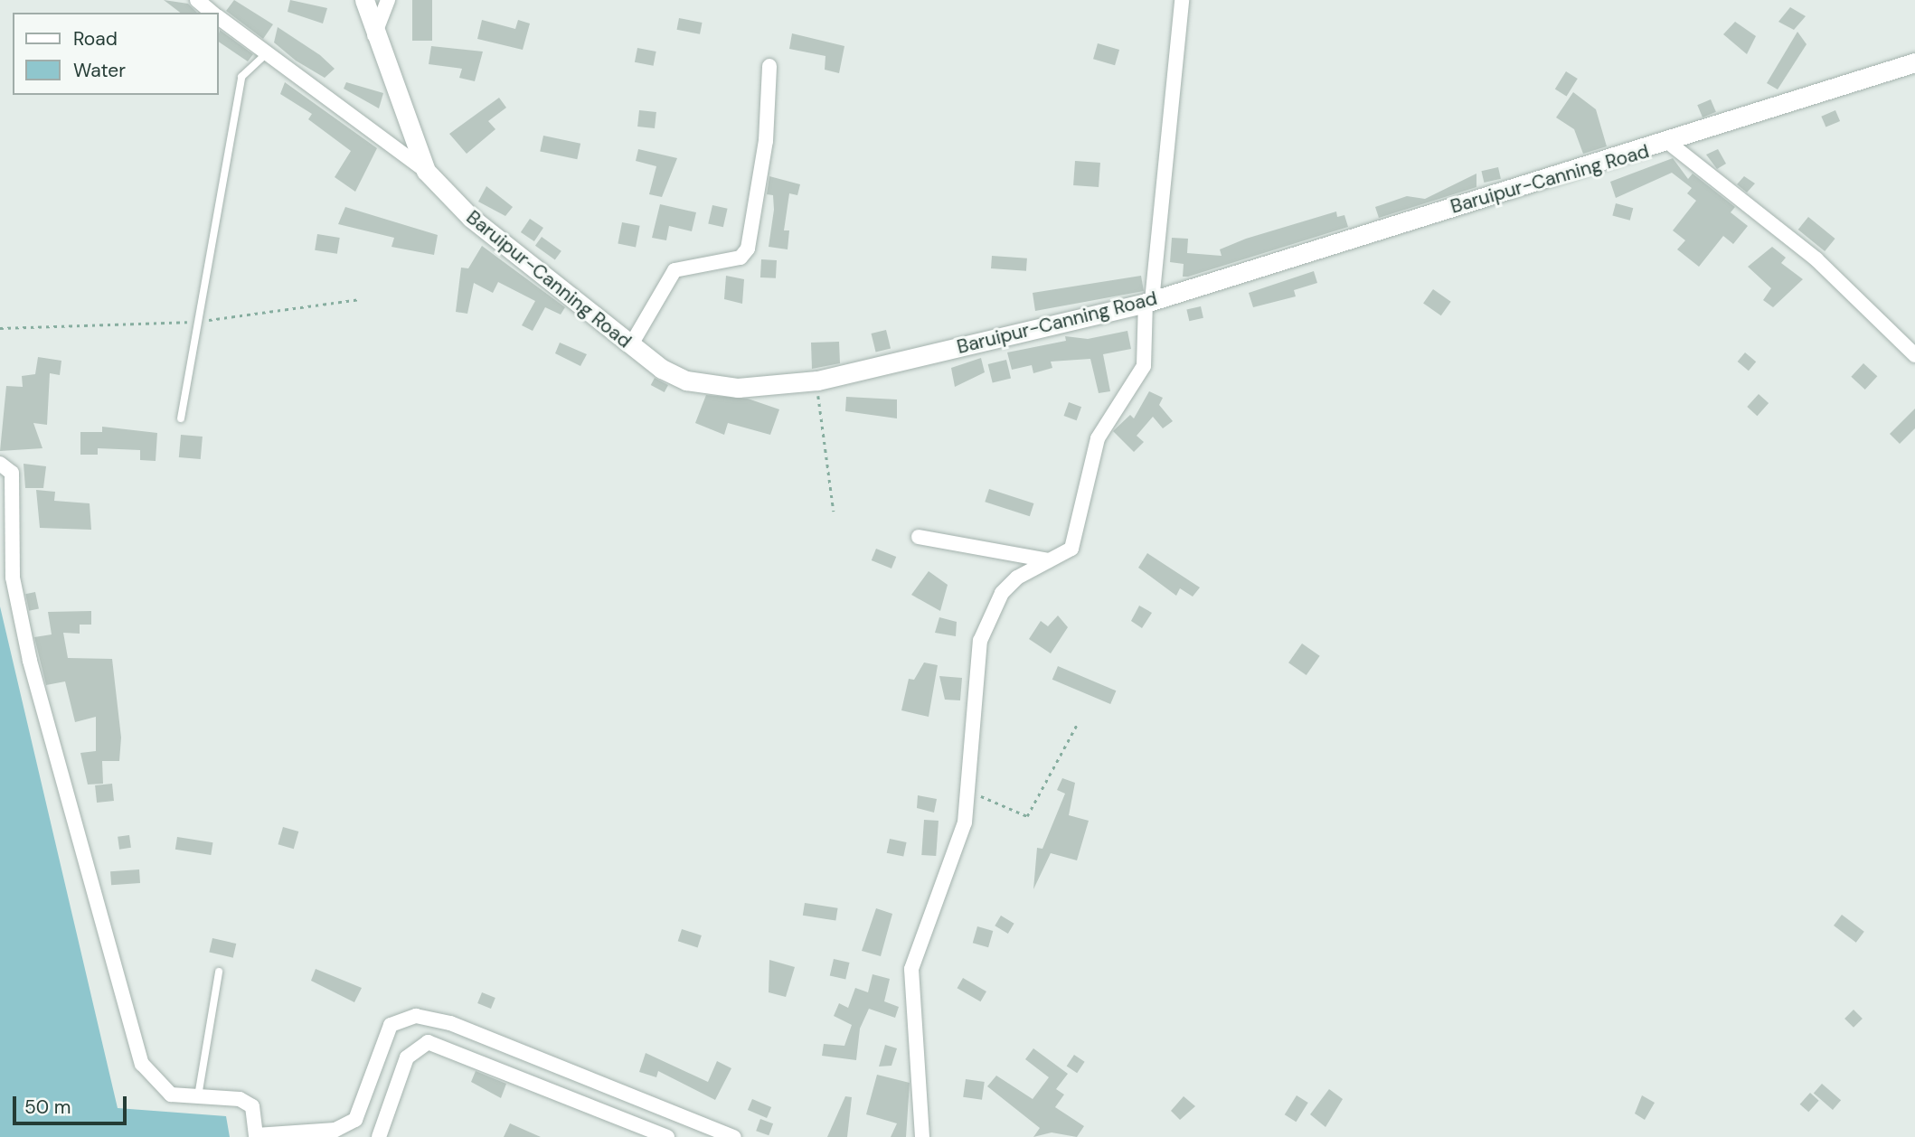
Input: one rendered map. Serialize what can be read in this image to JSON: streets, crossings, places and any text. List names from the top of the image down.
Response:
{
  "streets": {
    "main road": ["Baruipur-Canning Road"]
  },
  "legend": ["Road", "Water"],
  "scale_bar": "50 m"
}
